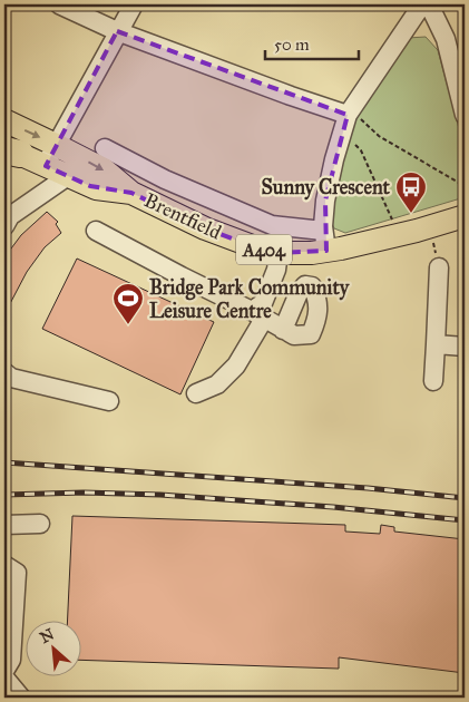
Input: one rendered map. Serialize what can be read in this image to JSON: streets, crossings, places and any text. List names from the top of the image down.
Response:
{
  "streets": {
    "main road": ["Brentfield", "A404"]
  },
  "crossings": [
    ["Brentfield", "A404"]
  ],
  "places": {
    "bus stop": ["Sunny Crescent"],
    "sports": ["Bridge Park Community Leisure Centre"]
  },
  "scale_bar": "50 m",
  "north": "top left"
}
